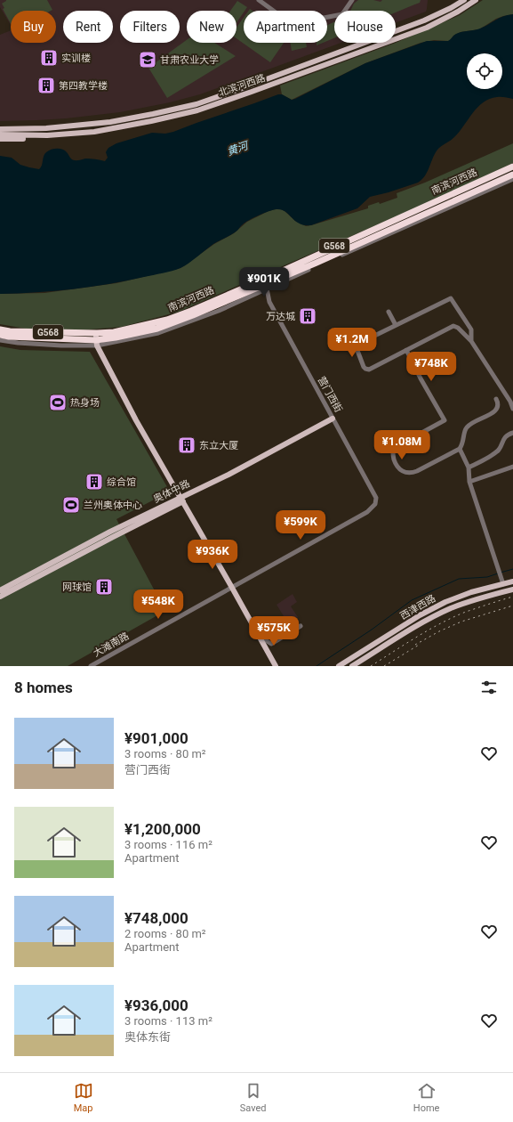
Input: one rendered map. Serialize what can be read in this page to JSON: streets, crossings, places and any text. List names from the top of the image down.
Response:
{
  "streets": {
    "highway": ["南滨河西路", "G568"],
    "main road": ["北滨河西路", "奥体中路", "西津西路"],
    "street": ["营门西街", "大滩南路"]
  },
  "crossings": [
    ["南滨河西路", "营门西街"],
    ["营门西街", "奥体中路"],
    ["营门西街", "大滩南路"]
  ],
  "water": ["黄河"],
  "places": {
    "building": [
      "实训楼",
      "第四教学楼",
      "万达城",
      "东立大厦",
      "综合馆",
      "网球馆"
    ],
    "school or university": ["甘肃农业大学"],
    "sports": ["热身场", "兰州奥体中心"]
  },
  "page": {
    "chip": [
      "Buy",
      "Rent",
      "Filters",
      "New",
      "Apartment",
      "House"
    ],
    "price": [
      "¥901K",
      "¥1.2M",
      "¥748K",
      "¥1.08M",
      "¥599K",
      "¥936K",
      "¥548K",
      "¥575K"
    ],
    "heading": "8 homes",
    "list": [
      {
        "name": "¥901,000",
        "note": "3 rooms · 80 m² · 营门西街"
      },
      {
        "name": "¥1,200,000",
        "note": "3 rooms · 116 m² · Apartment"
      },
      {
        "name": "¥748,000",
        "note": "2 rooms · 80 m² · Apartment"
      },
      {
        "name": "¥936,000",
        "note": "3 rooms · 113 m² · 奥体东街"
      }
    ],
    "tabs": ["Map", "Saved", "Home"]
  }
}
